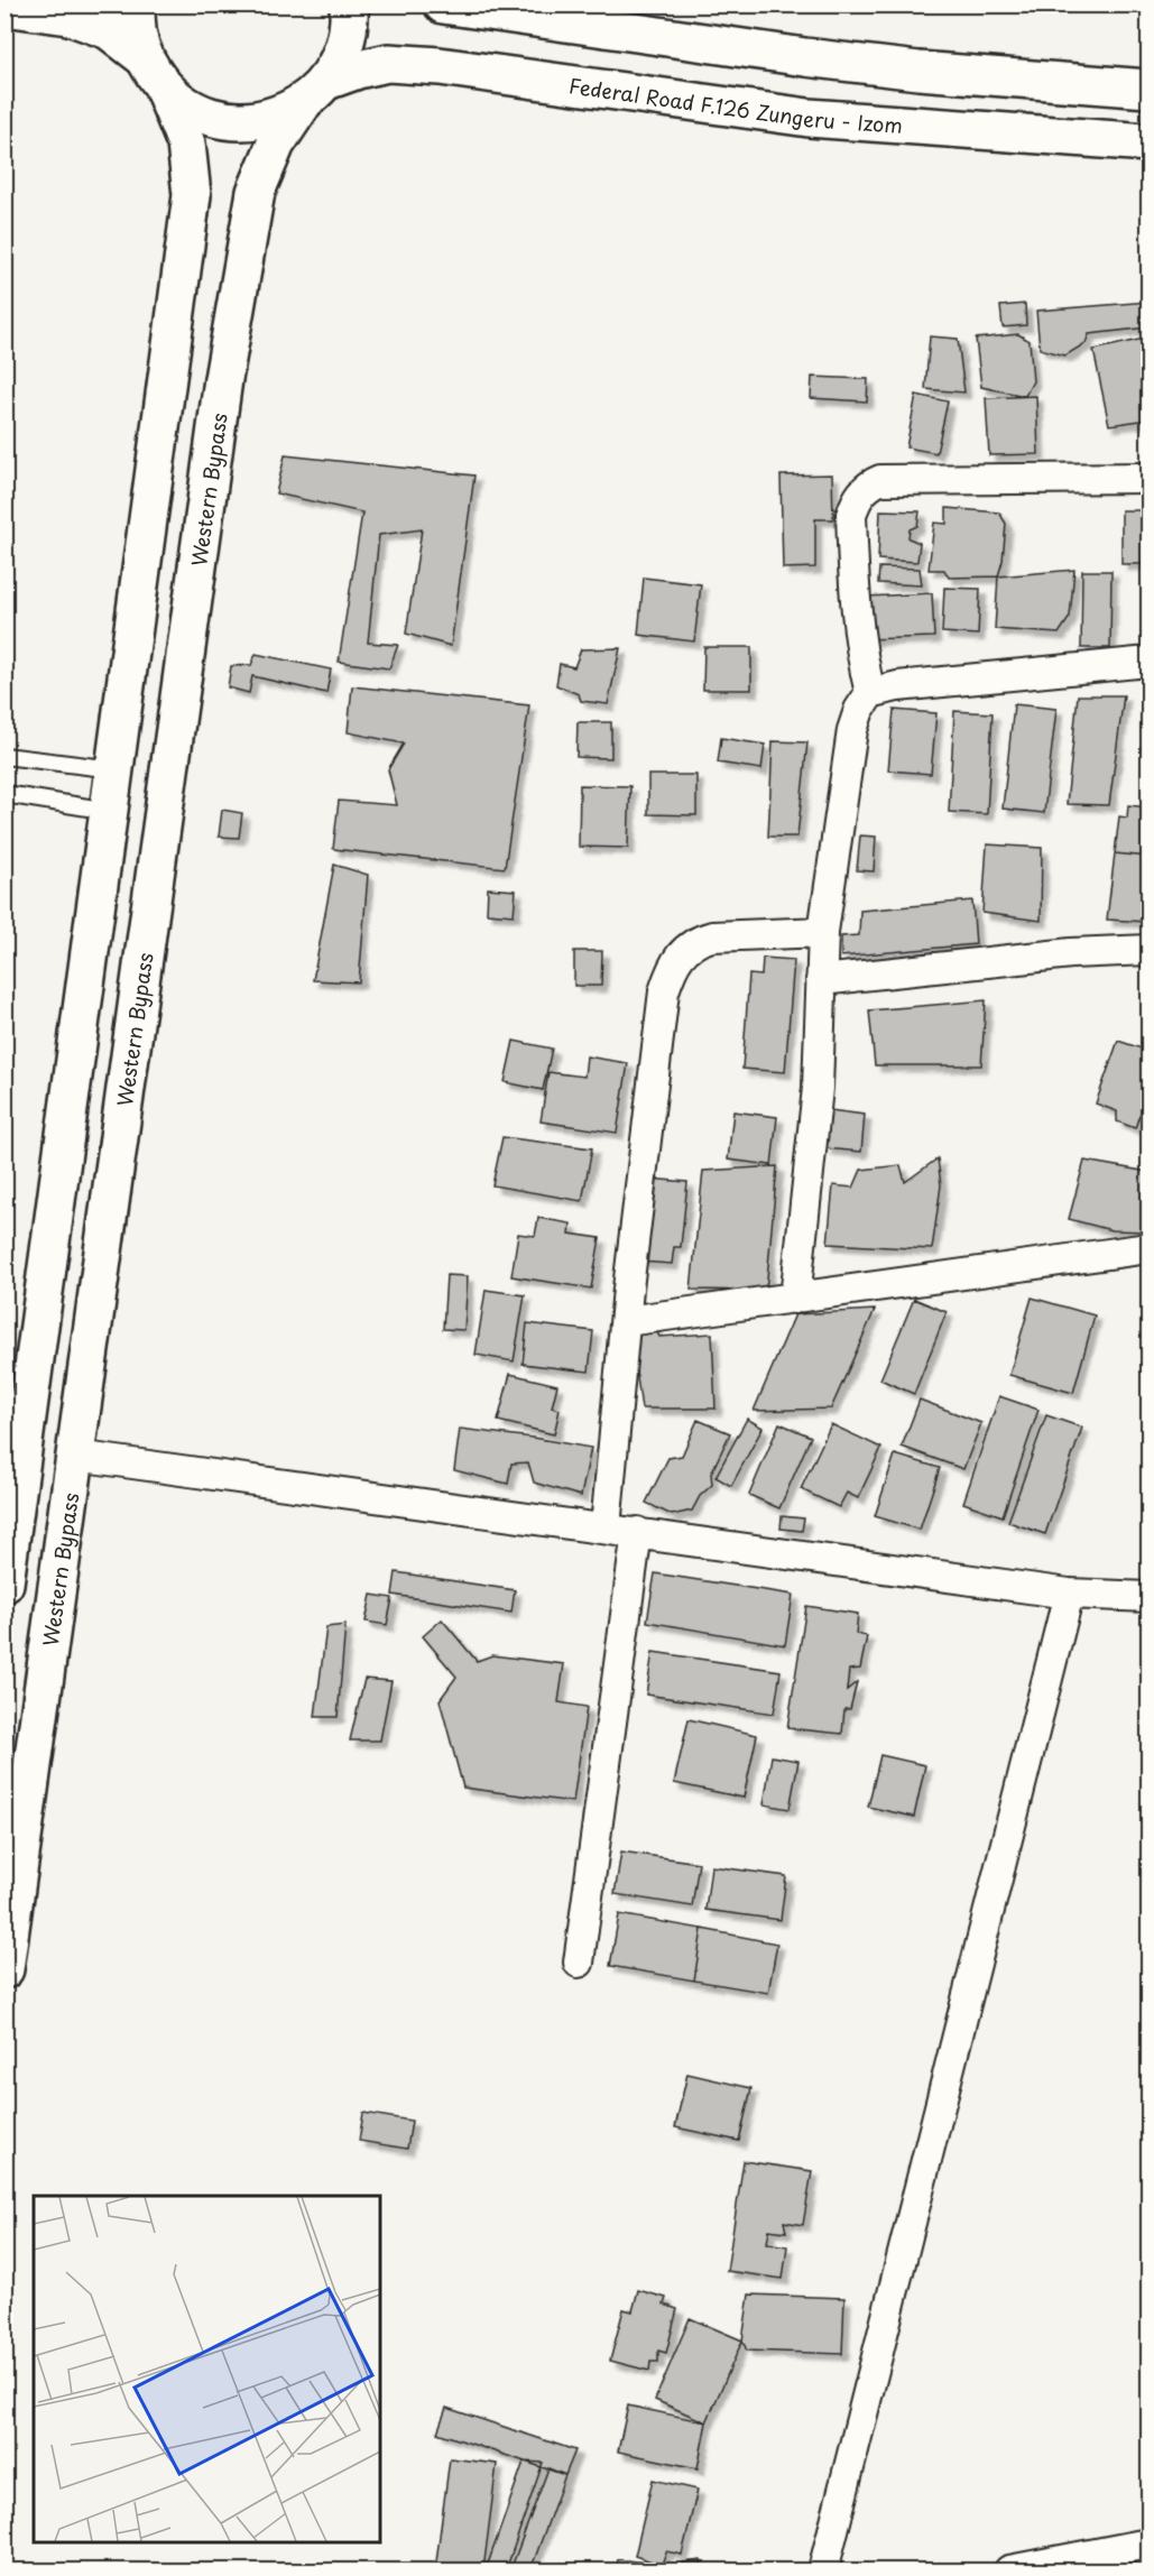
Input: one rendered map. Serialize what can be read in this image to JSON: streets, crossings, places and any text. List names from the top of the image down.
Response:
{
  "streets": {
    "main road": ["Federal Road F.126 Zungeru - Izom", "Western Bypass"]
  },
  "crossings": [
    ["Federal Road F.126 Zungeru - Izom", "Western Bypass"]
  ]
}
